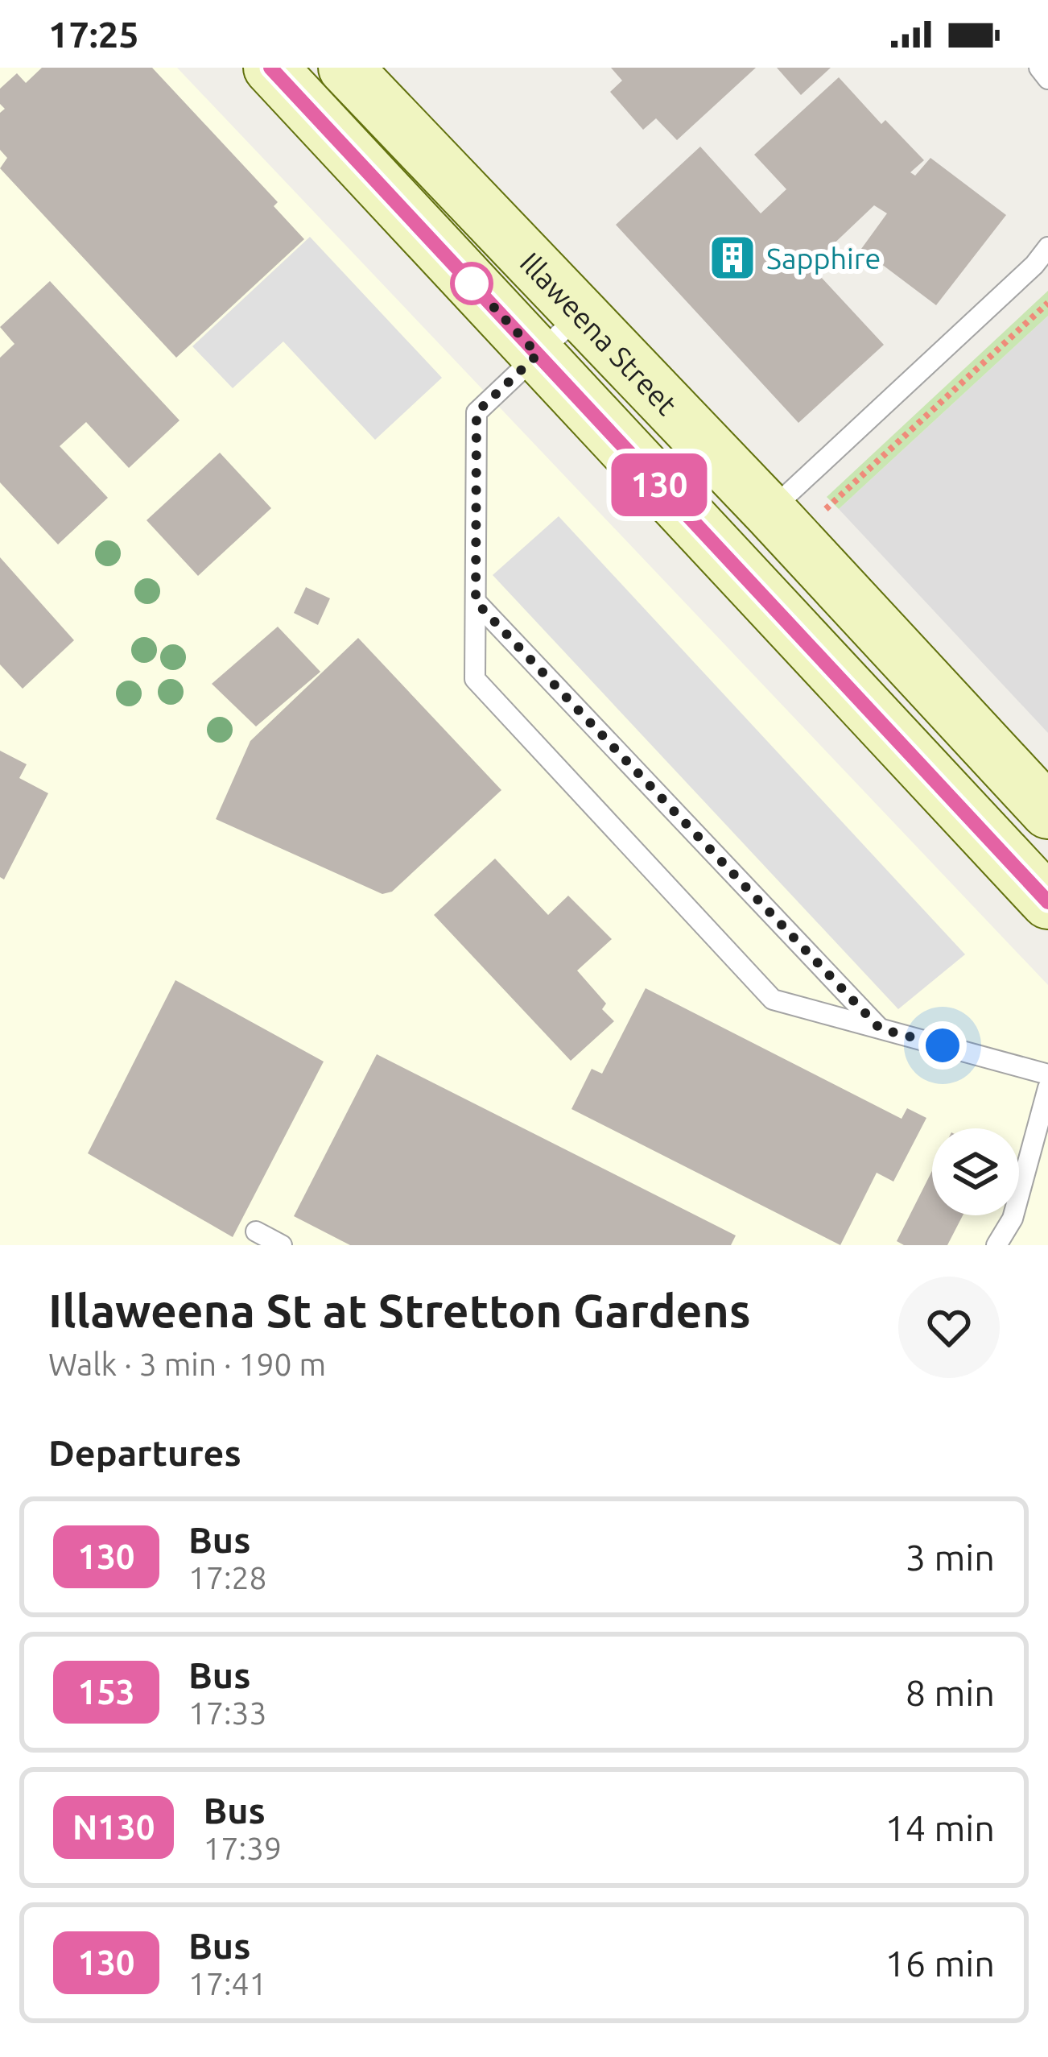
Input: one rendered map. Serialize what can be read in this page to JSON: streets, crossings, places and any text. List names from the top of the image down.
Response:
{
  "streets": {
    "main road": ["Illaweena Street"]
  },
  "places": {
    "building": ["Sapphire"]
  },
  "lines": ["bus line 130"],
  "page": {
    "status": "17:25",
    "on_map": "130",
    "heading": [
      ["Illaweena St at Stretton Gardens", "Walk · 3 min · 190 m"],
      "Departures"
    ],
    "list": [
      {
        "mark": "130",
        "name": "Bus",
        "note": "17:28",
        "value": "3 min"
      },
      {
        "mark": "153",
        "name": "Bus",
        "note": "17:33",
        "value": "8 min"
      },
      {
        "mark": "N130",
        "name": "Bus",
        "note": "17:39",
        "value": "14 min"
      },
      {
        "mark": "130",
        "name": "Bus",
        "note": "17:41",
        "value": "16 min"
      }
    ]
  }
}
